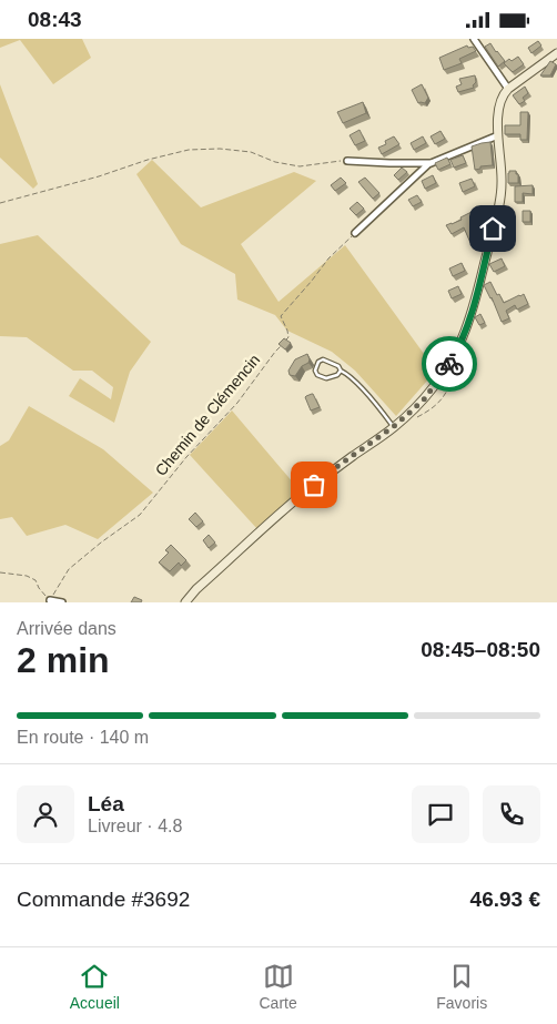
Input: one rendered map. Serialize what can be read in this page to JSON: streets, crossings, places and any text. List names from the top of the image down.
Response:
{
  "streets": {
    "path": ["Chemin de Clémencin"]
  },
  "page": {
    "status": "08:43",
    "heading": ["2 min", "Arrivée dans", "08:45–08:50"],
    "panel": [
      "Léa",
      "Livreur · 4.8",
      "Commande #3692",
      "46.93 €"
    ],
    "bar": "En route · 140 m",
    "tabs": ["Accueil", "Carte", "Favoris"]
  }
}
